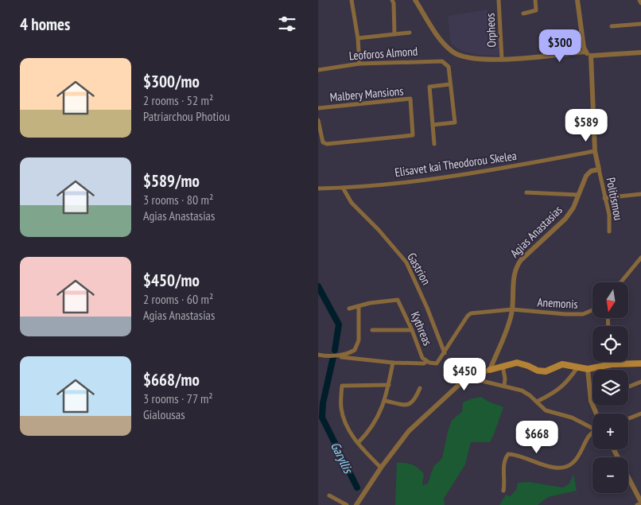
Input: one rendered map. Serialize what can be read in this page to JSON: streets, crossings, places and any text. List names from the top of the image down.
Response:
{
  "streets": {
    "street": [
      "Orpheos",
      "Leoforos Almond",
      "Malbery Mansions",
      "Elisavet kai Theodorou Skelea",
      "Politismou",
      "Agias Anastasias",
      "Gastrion",
      "Anemonis",
      "Kythreas"
    ]
  },
  "crossings": [
    ["Elisavet kai Theodorou Skelea", "Gastrion"],
    ["Politismou", "Agias Anastasias"],
    ["Agias Anastasias", "Anemonis"],
    ["Agias Anastasias", "Kythreas"],
    ["Gastrion", "Kythreas"],
    ["Anemonis", "Kythreas"]
  ],
  "water": ["Garyllis"],
  "north": "bottom",
  "page": {
    "heading": "4 homes",
    "price": [
      "$300",
      "$589",
      "$450",
      "$668"
    ],
    "list": [
      {
        "name": "$300/mo",
        "note": "2 rooms · 52 m² · Patriarchou Photiou"
      },
      {
        "name": "$589/mo",
        "note": "3 rooms · 80 m² · Agias Anastasias"
      },
      {
        "name": "$450/mo",
        "note": "2 rooms · 60 m² · Agias Anastasias"
      },
      {
        "name": "$668/mo",
        "note": "3 rooms · 77 m² · Gialousas"
      }
    ],
    "map_buttons": ["+", "−"]
  }
}
